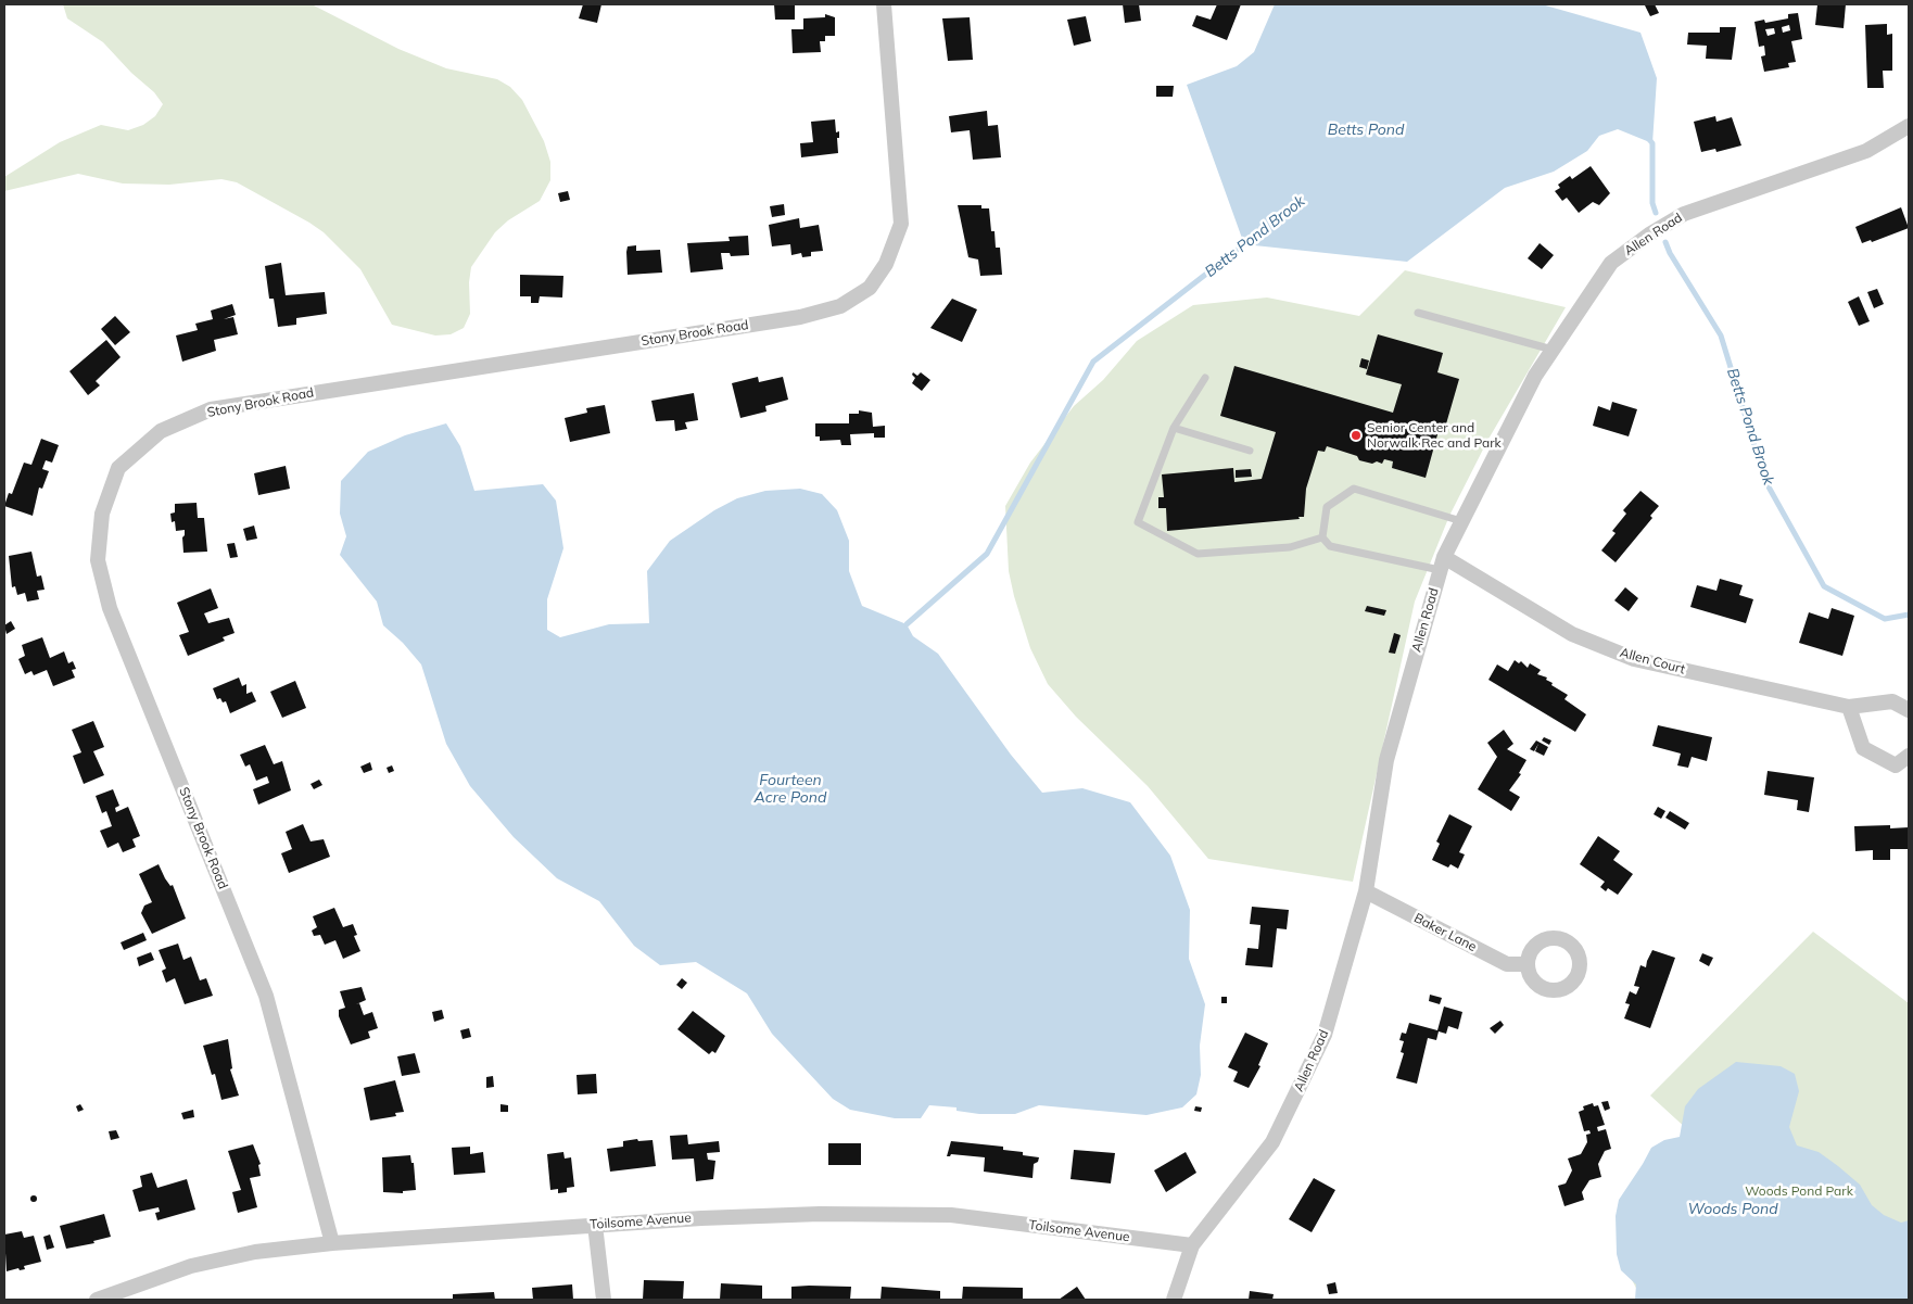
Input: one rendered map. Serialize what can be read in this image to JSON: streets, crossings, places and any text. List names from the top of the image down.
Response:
{
  "streets": {
    "street": [
      "Allen Road",
      "Stony Brook Road",
      "Allen Court",
      "Baker Lane",
      "Toilsome Avenue"
    ]
  },
  "crossings": [
    ["Allen Road", "Allen Court"],
    ["Allen Road", "Baker Lane"],
    ["Allen Road", "Toilsome Avenue"],
    ["Stony Brook Road", "Toilsome Avenue"]
  ],
  "water": [
    "Betts Pond",
    "Betts Pond Brook",
    "Fourteen Acre Pond",
    "Woods Pond"
  ],
  "parks": ["Woods Pond Park"],
  "places": ["Senior Center and Norwalk Rec and Park"]
}
